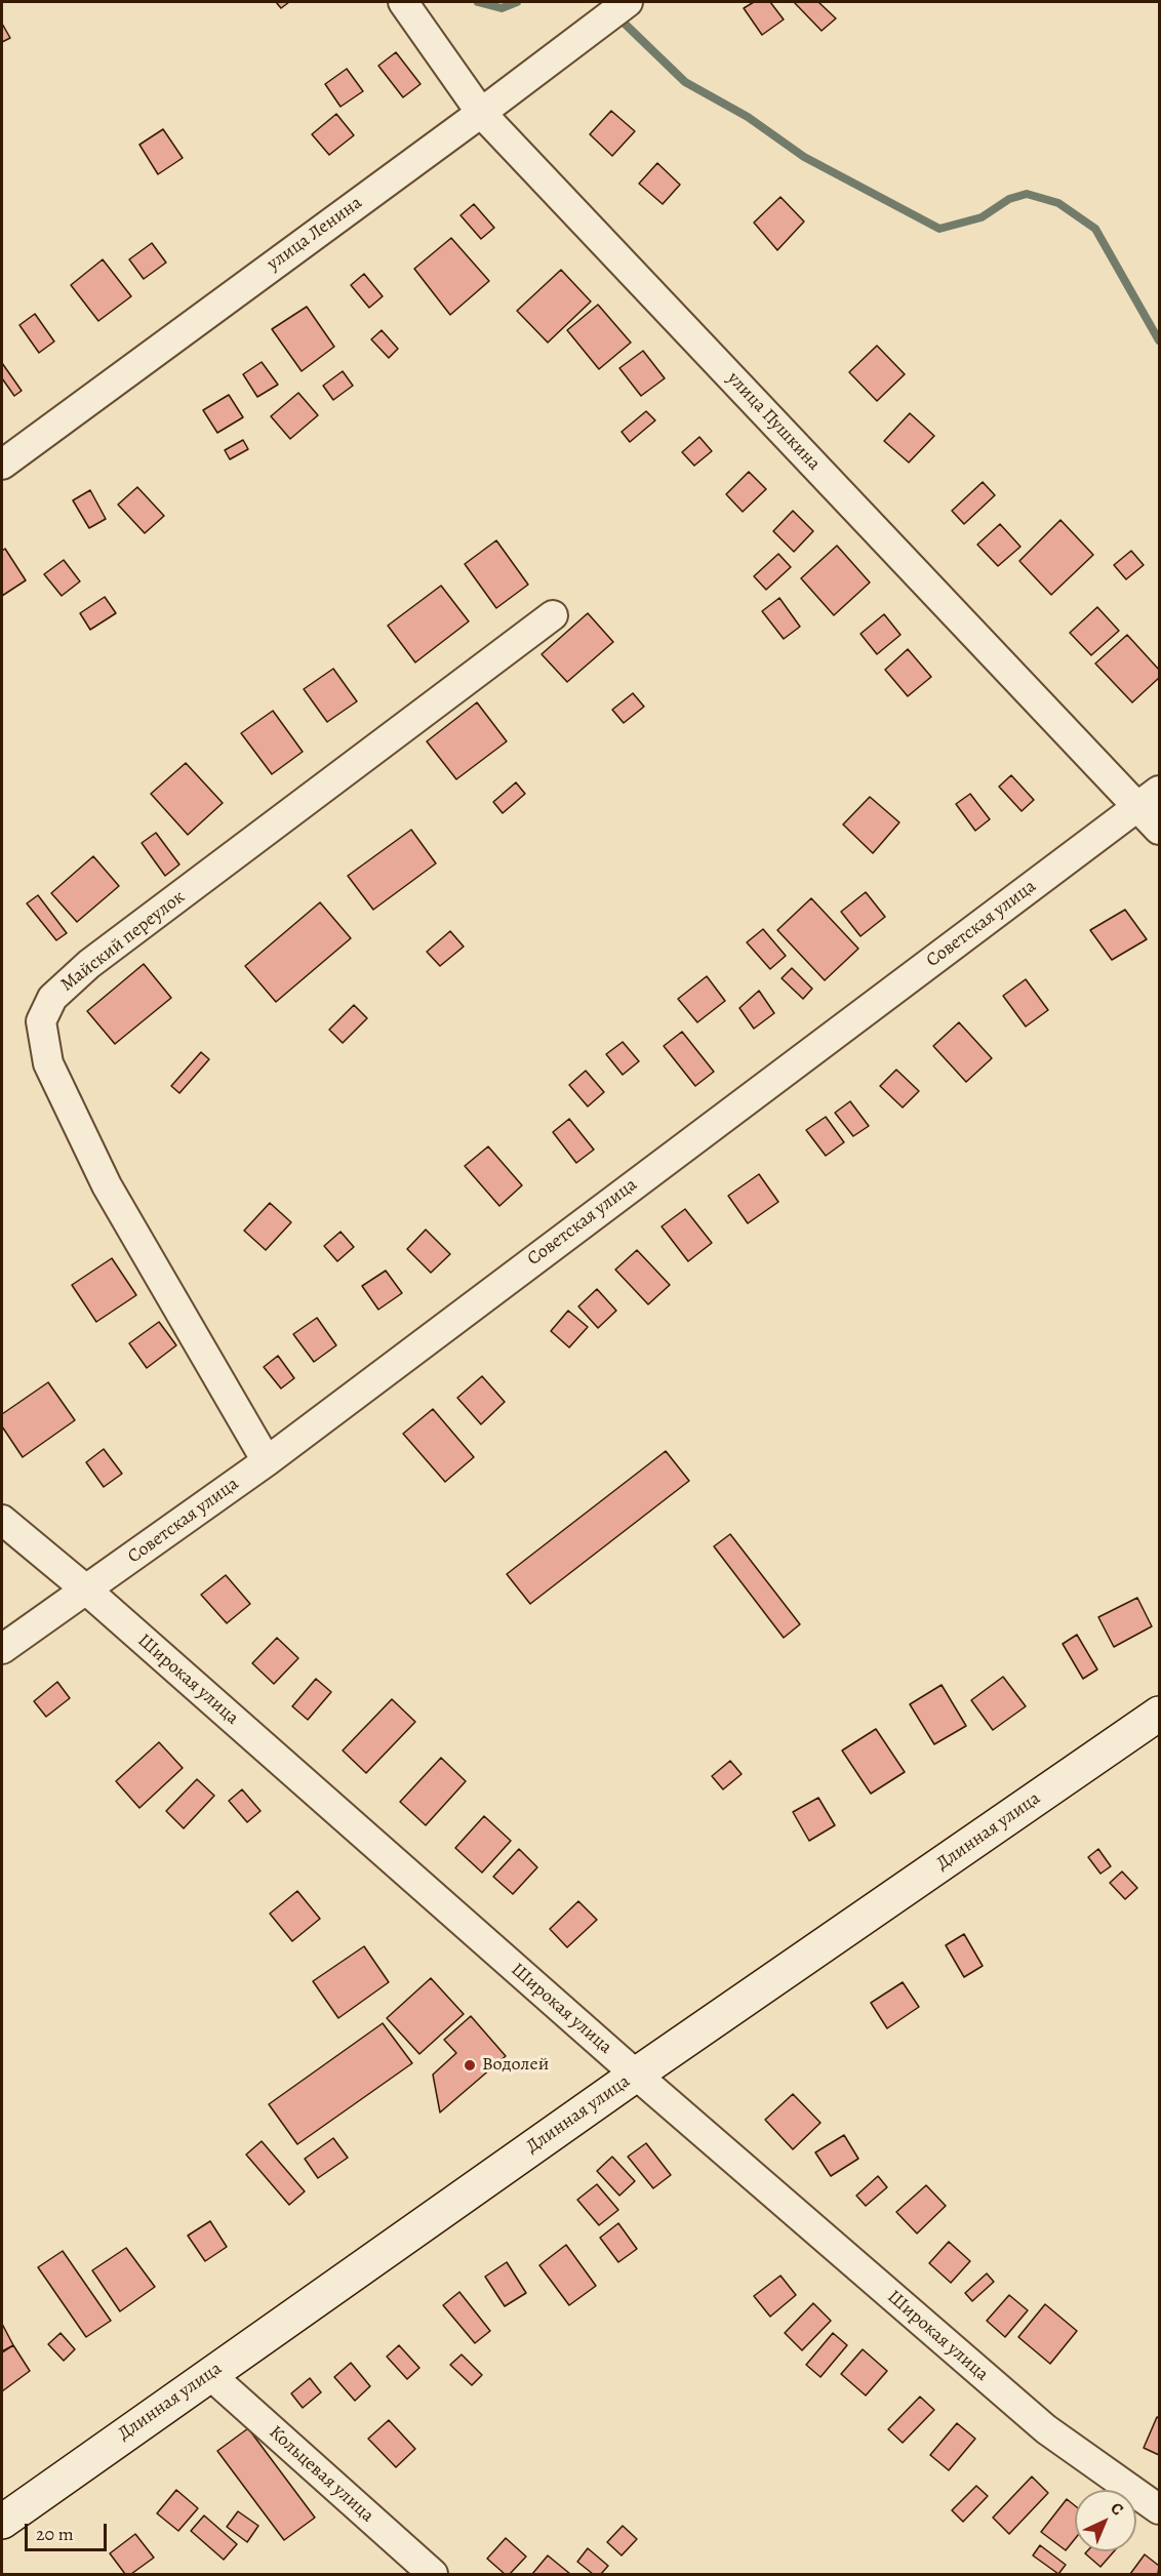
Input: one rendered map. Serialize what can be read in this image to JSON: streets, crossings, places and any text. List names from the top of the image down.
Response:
{
  "streets": {
    "main road": ["Длинная улица"],
    "street": [
      "улица Ленина",
      "улица Пушкина",
      "Советская улица",
      "Майский переулок",
      "Широкая улица",
      "Кольцевая улица"
    ]
  },
  "crossings": [
    ["улица Ленина", "улица Пушкина"],
    ["улица Пушкина", "Советская улица"],
    ["Советская улица", "Майский переулок"],
    ["Советская улица", "Широкая улица"],
    ["Широкая улица", "Длинная улица"],
    ["Длинная улица", "Кольцевая улица"]
  ],
  "places": ["Водолей"],
  "scale_bar": "20 m",
  "north": "top right"
}
